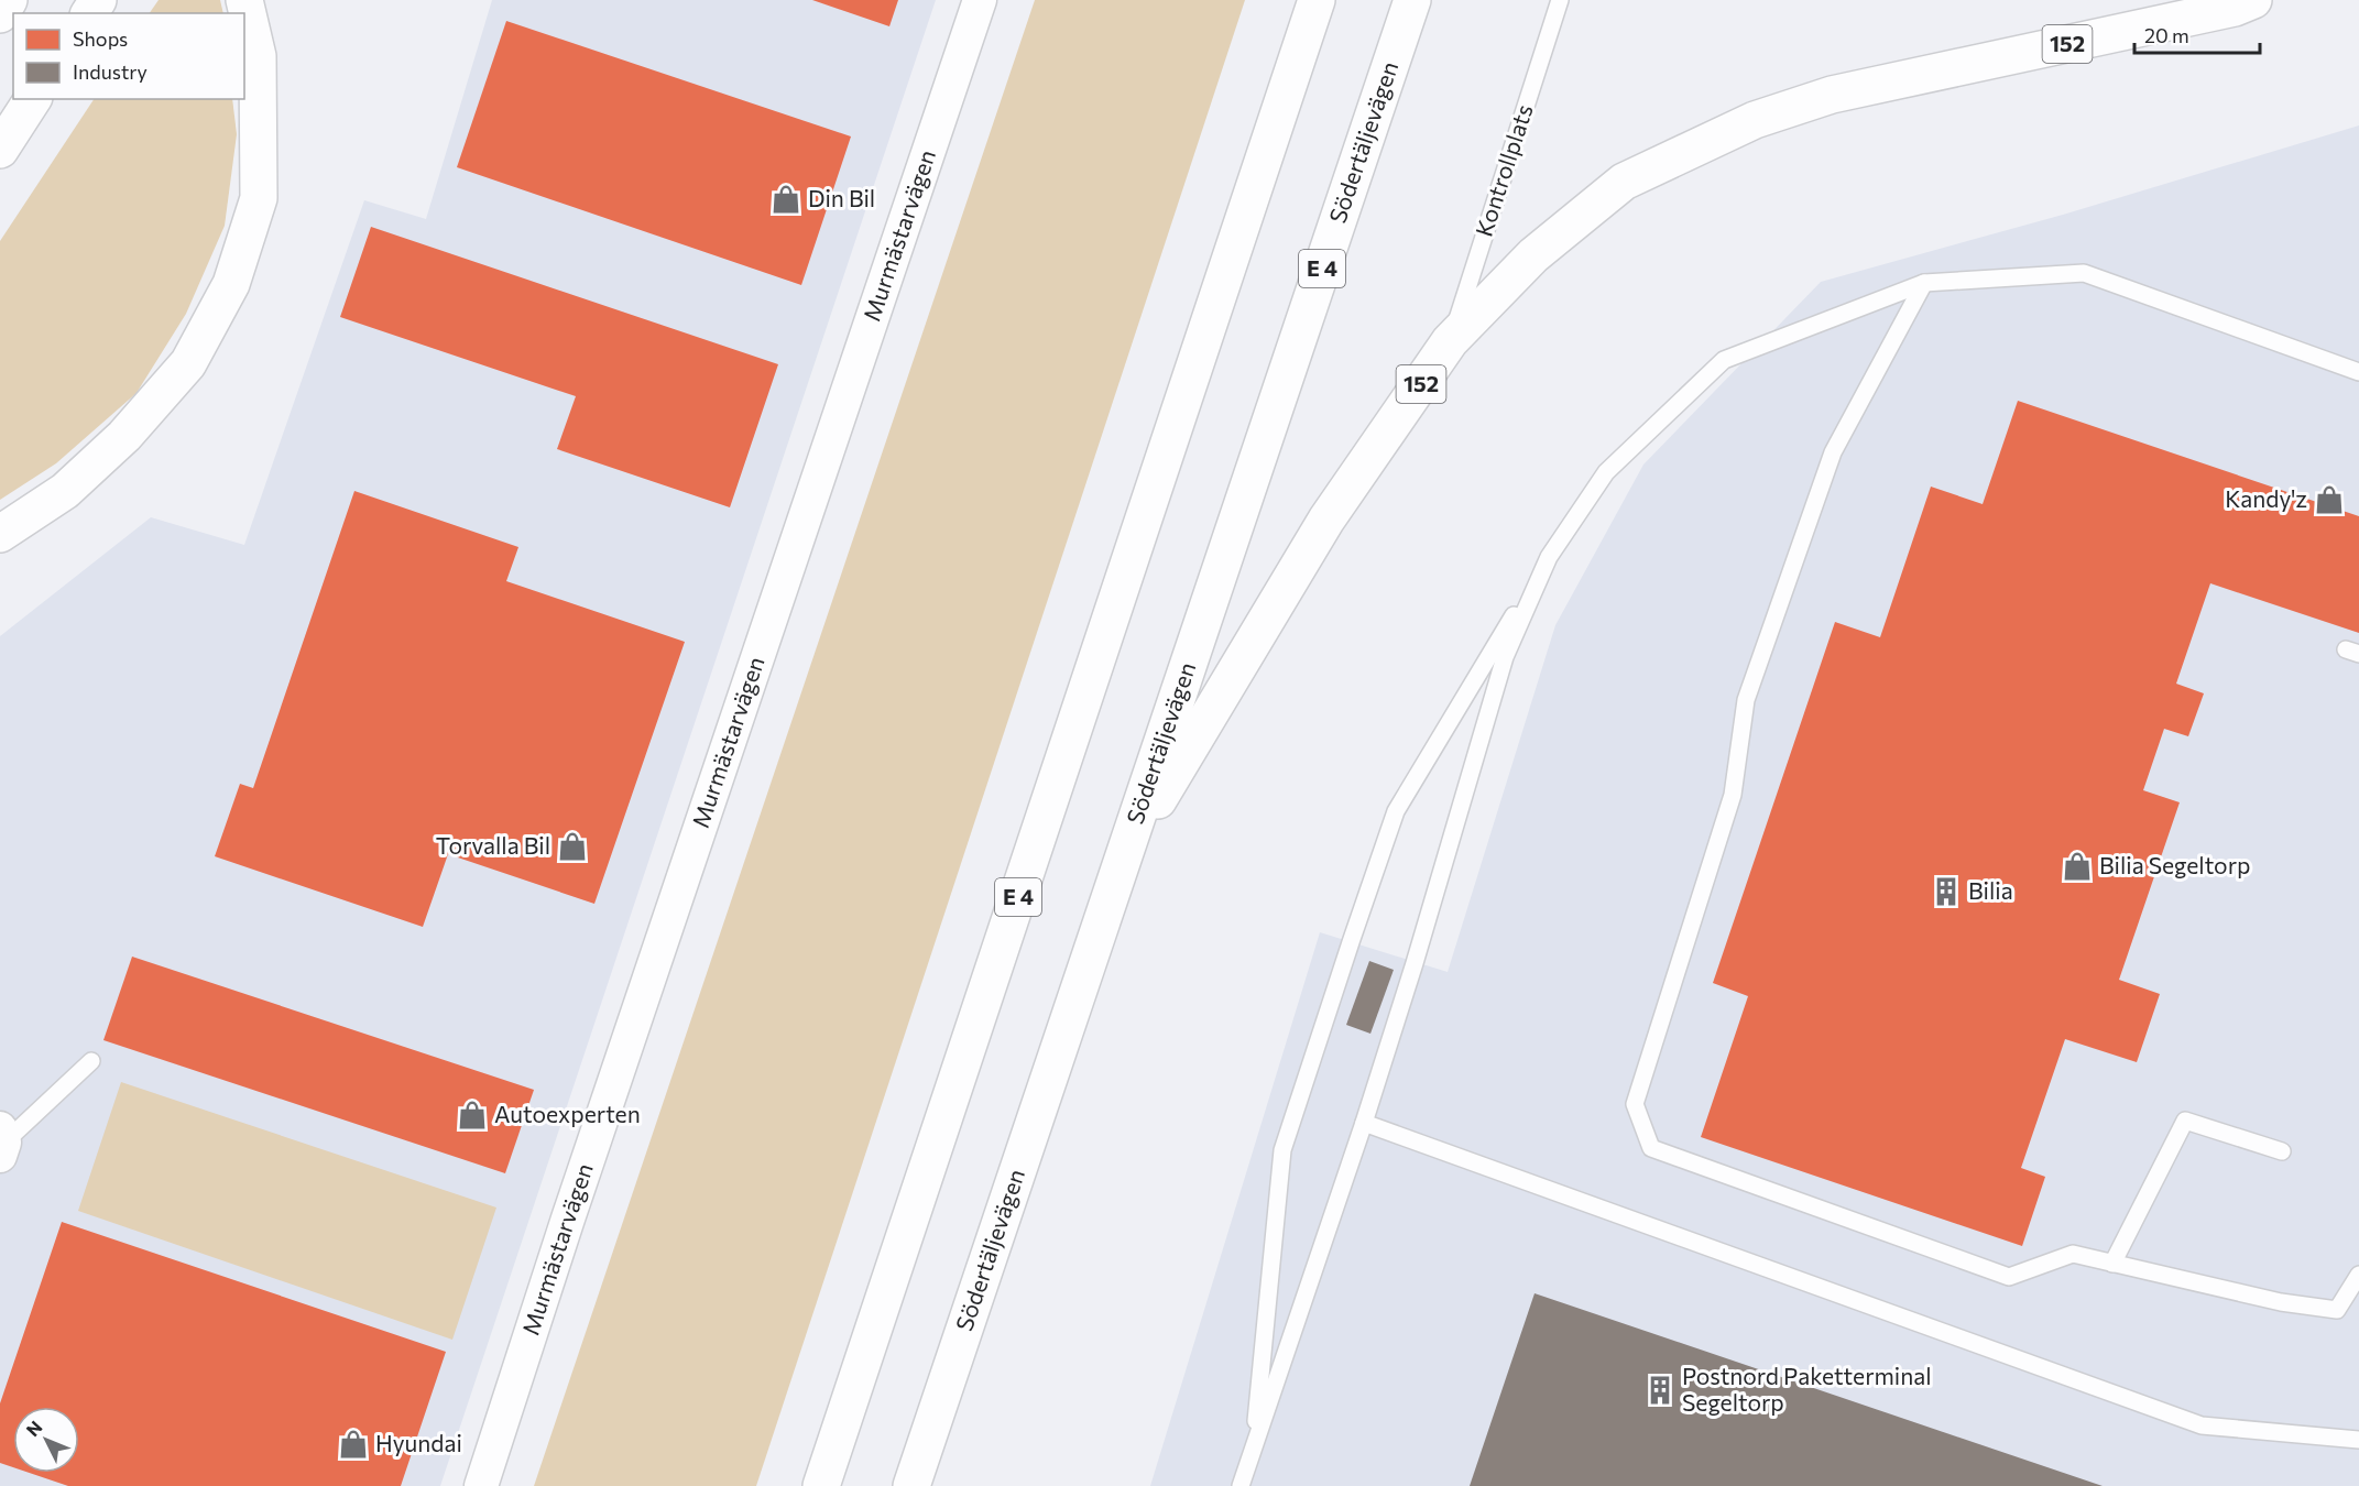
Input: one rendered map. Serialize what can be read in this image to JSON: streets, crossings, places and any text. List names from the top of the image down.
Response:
{
  "streets": {
    "main road": ["152", "Södertäljevägen", "E 4"],
    "street": ["Murmästarvägen"],
    "lane": ["Kontrollplats"]
  },
  "crossings": [
    ["152", "Södertäljevägen"],
    ["152", "Kontrollplats"]
  ],
  "places": {
    "shop": [
      "Din Bil",
      "Kandy'z",
      "Torvalla Bil",
      "Bilia Segeltorp",
      "Autoexperten",
      "Hyundai"
    ],
    "building": ["Bilia", "Postnord Paketterminal Segeltorp"]
  },
  "legend": ["Shops", "Industry"],
  "scale_bar": "20 m",
  "north": "top left"
}
